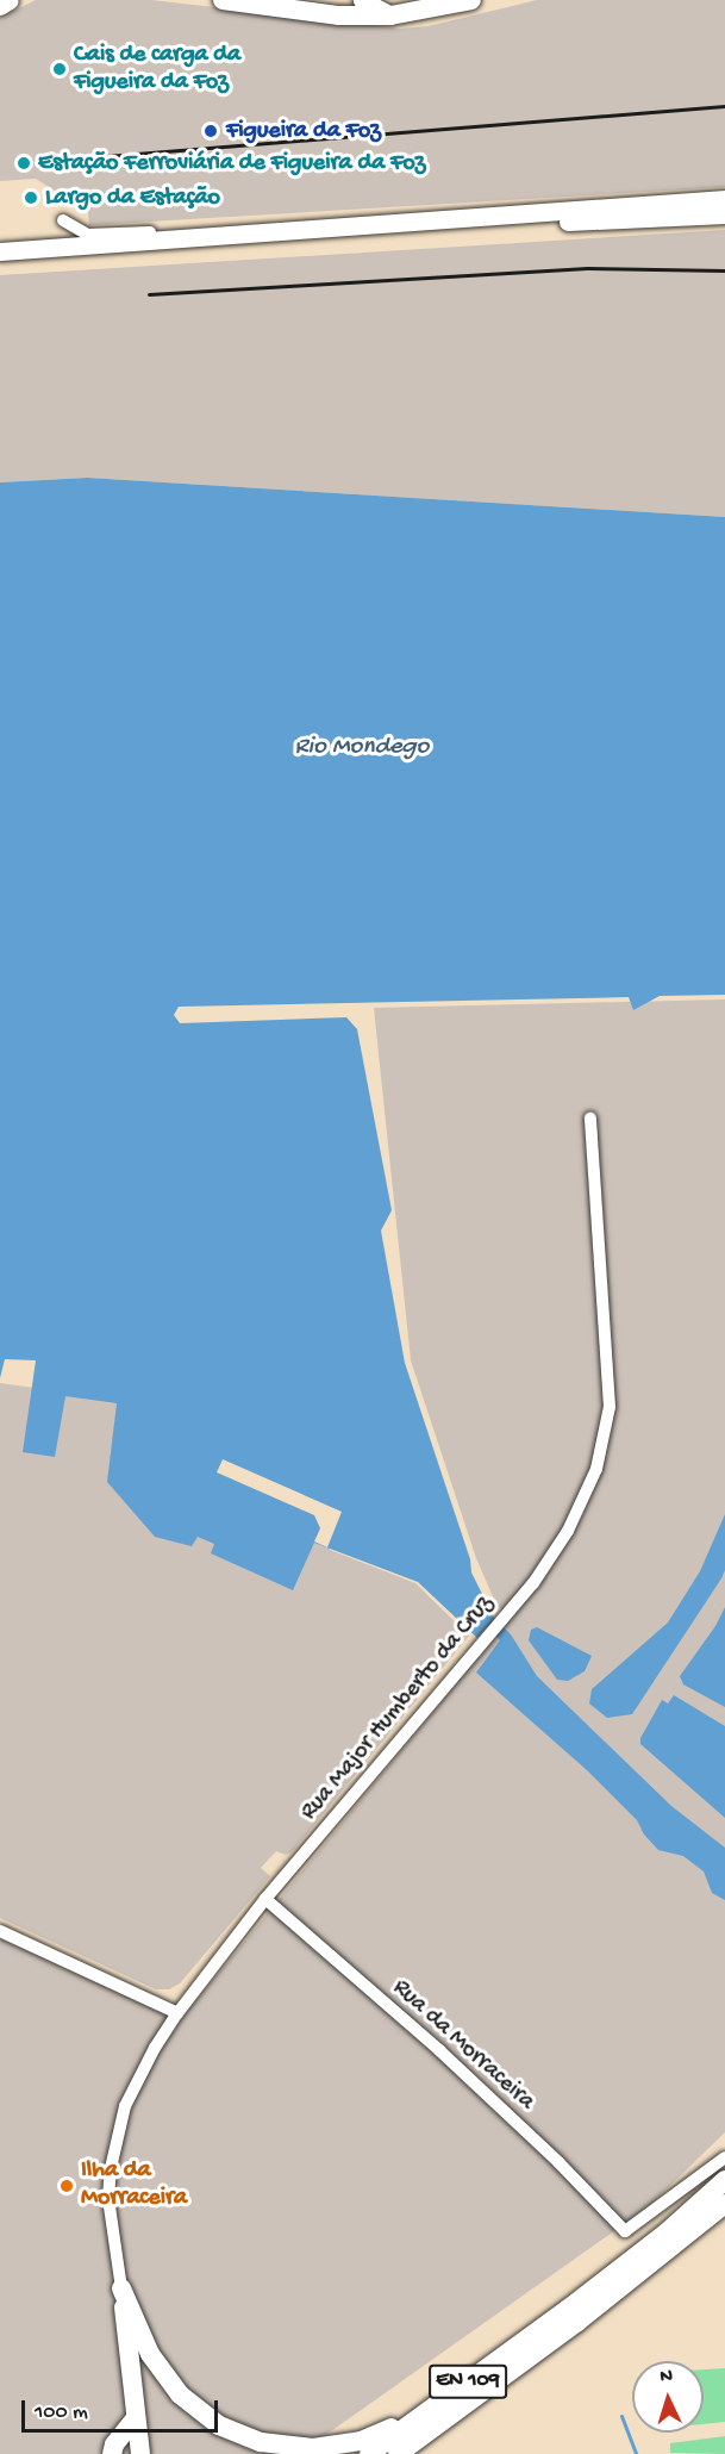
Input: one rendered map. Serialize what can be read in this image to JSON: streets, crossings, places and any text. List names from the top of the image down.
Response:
{
  "streets": {
    "main road": ["EN 109"],
    "street": ["Rua Major Humberto da Cruz", "Rua da Morraceira"]
  },
  "crossings": [
    ["Rua Major Humberto da Cruz", "Rua da Morraceira"]
  ],
  "water": ["Rio Mondego"],
  "places": [
    "Cais de carga da Figueira da Foz",
    "Figueira da Foz",
    "Estação Ferroviária de Figueira da Foz",
    "Largo da Estação",
    "Ilha da Morraceira"
  ],
  "scale_bar": "100 m",
  "north": "top"
}
